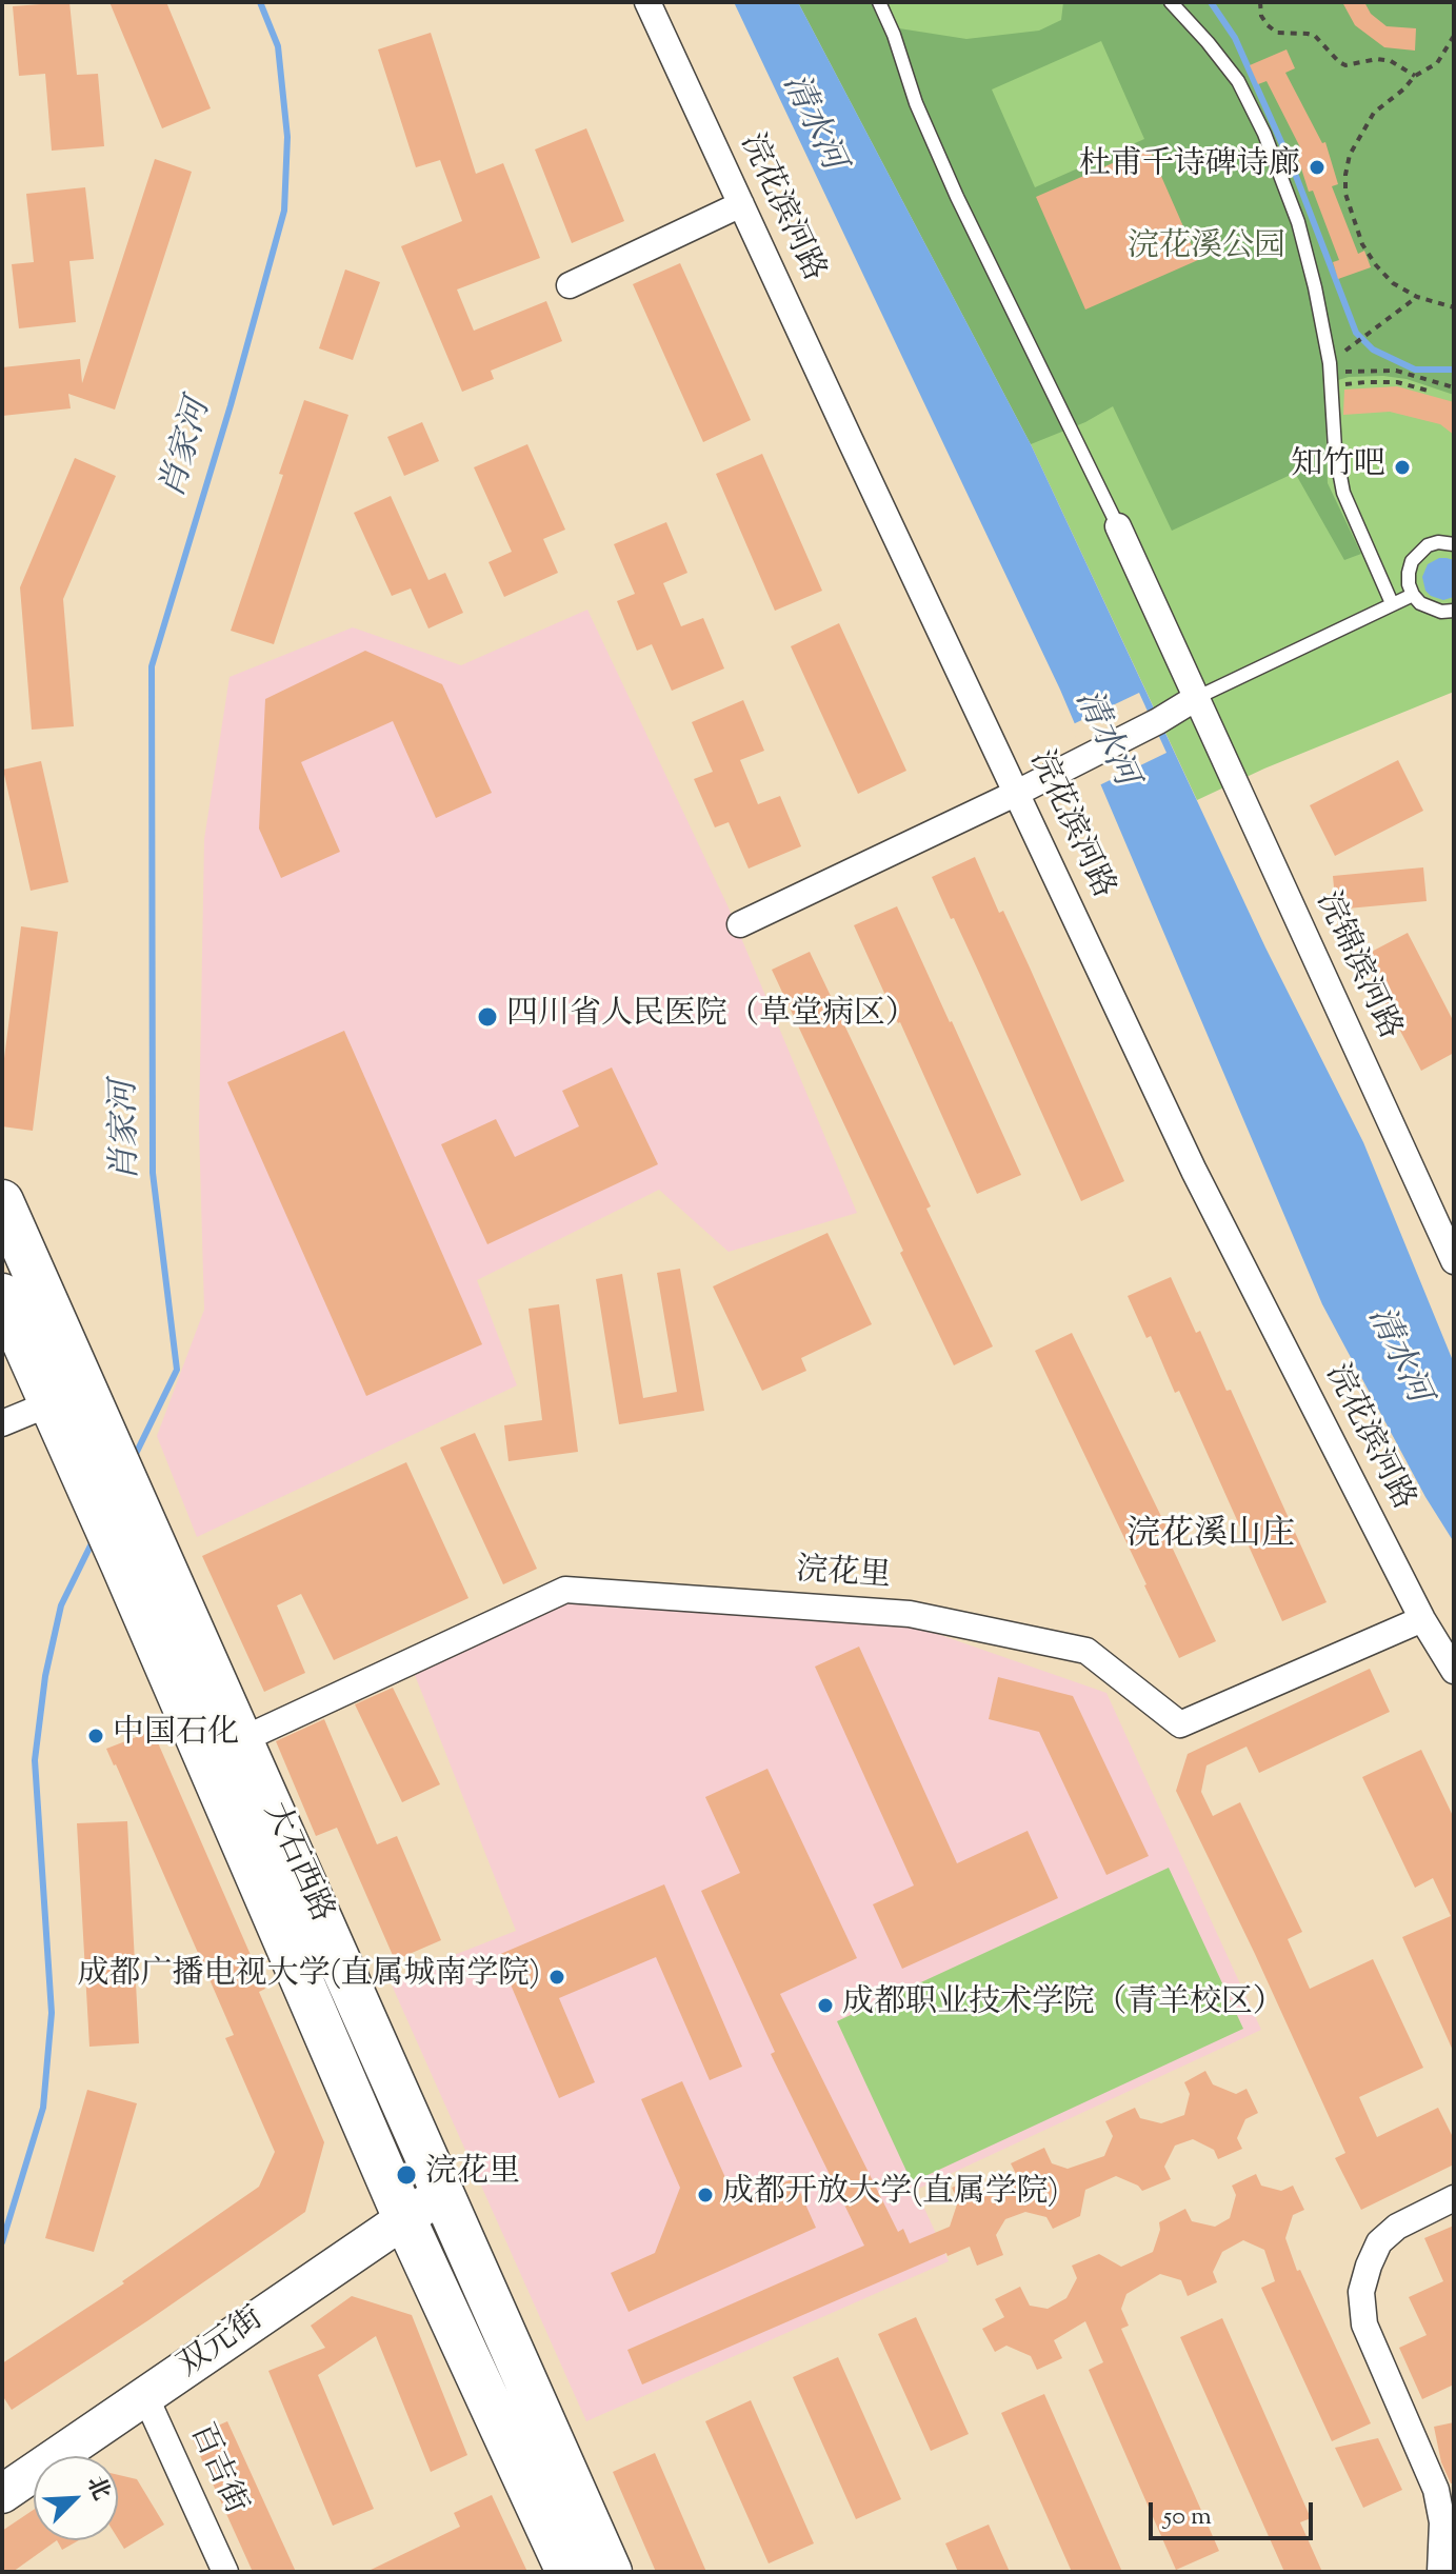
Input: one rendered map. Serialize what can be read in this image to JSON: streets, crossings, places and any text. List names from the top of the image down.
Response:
{
  "streets": {
    "main road": ["大石西路", "双元街"],
    "street": [
      "浣花滨河路",
      "浣锦滨河路",
      "浣花里",
      "百吉街"
    ]
  },
  "crossings": [
    ["浣花滨河路", "浣花里"],
    ["浣花里", "大石西路"],
    ["大石西路", "双元街"],
    ["双元街", "百吉街"]
  ],
  "districts": ["浣花溪山庄"],
  "water": ["清水河", "肖家河"],
  "parks": ["浣花溪公园"],
  "places": [
    "杜甫千诗碑诗廊",
    "知竹吧",
    "四川省人民医院（草堂病区）",
    "中国石化",
    "成都广播电视大学(直属城南学院)",
    "成都职业技术学院（青羊校区）",
    "浣花里",
    "成都开放大学(直属学院)"
  ],
  "scale_bar": "50 m",
  "north": "top right"
}
